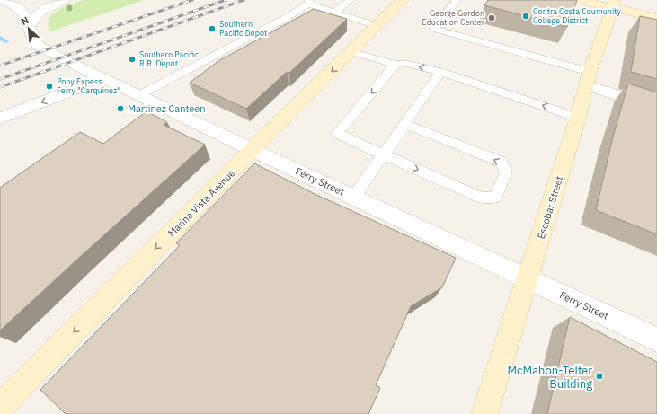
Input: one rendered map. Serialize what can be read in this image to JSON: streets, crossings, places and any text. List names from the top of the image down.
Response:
{
  "streets": {
    "main road": ["Marina Vista Avenue", "Escobar Street"],
    "street": ["Ferry Street"]
  },
  "crossings": [
    ["Ferry Street", "Marina Vista Avenue"],
    ["Ferry Street", "Escobar Street"]
  ],
  "one_way": ["Marina Vista Avenue"],
  "places": [
    "Contra Costa Coumunity College District",
    "George Gordon Education Center",
    "Southern Pacific Depot",
    "Southern Pacific R.R. Depot",
    "Pony Expess Ferry \"Carquinez\"",
    "Martinez Canteen",
    "McMahon-Telfer Building"
  ],
  "north": "top left"
}
